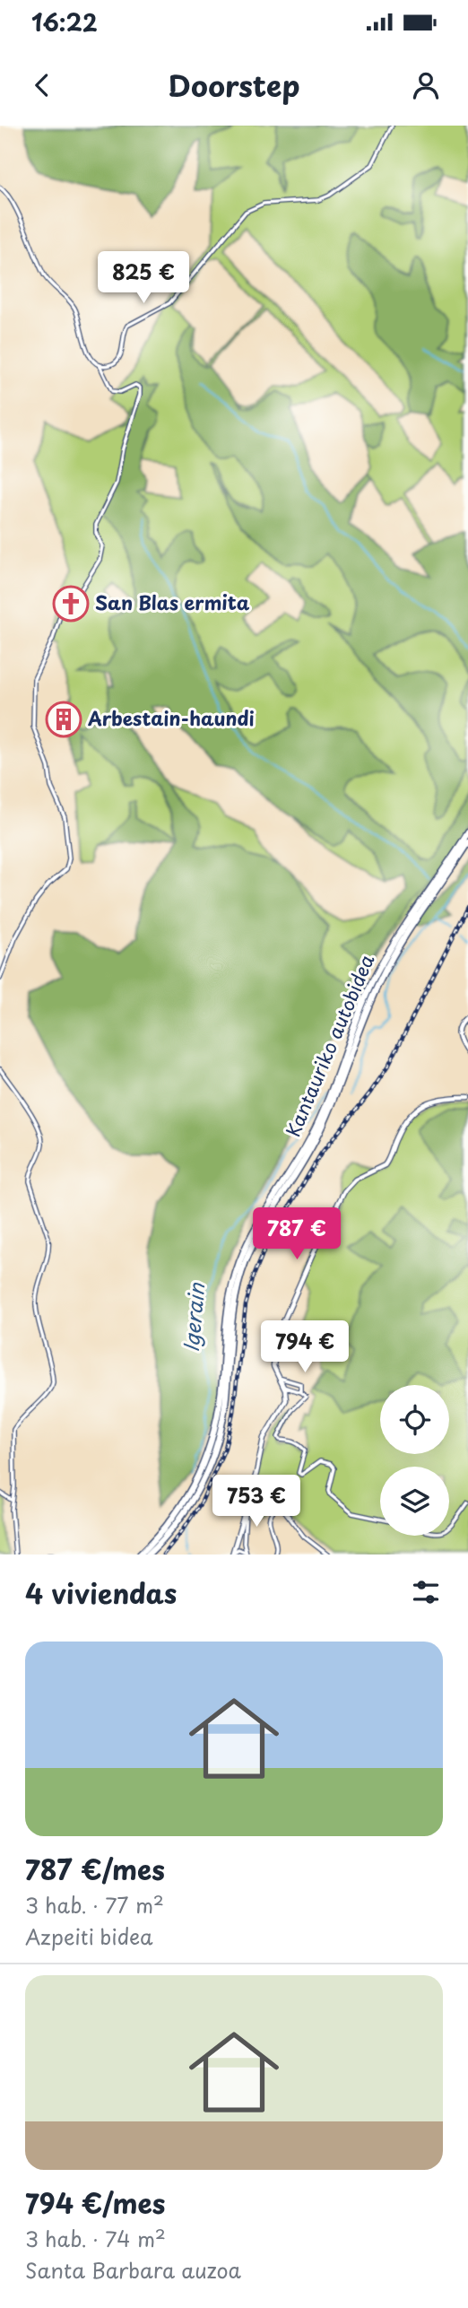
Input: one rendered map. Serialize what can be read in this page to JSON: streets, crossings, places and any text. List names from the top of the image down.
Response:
{
  "streets": {
    "highway": ["Kantauriko autobidea"]
  },
  "water": ["Igerain"],
  "places": {
    "church": ["San Blas ermita"],
    "building": ["Arbestain-haundi"]
  },
  "page": {
    "status": "16:22",
    "header": "Doorstep",
    "price": [
      "825 €",
      "787 €",
      "794 €",
      "753 €"
    ],
    "heading": "4 viviendas",
    "list": [
      {
        "name": "787 €/mes",
        "note": "3 hab. · 77 m² · Azpeiti bidea"
      },
      {
        "name": "794 €/mes",
        "note": "3 hab. · 74 m² · Santa Barbara auzoa"
      }
    ]
  }
}
